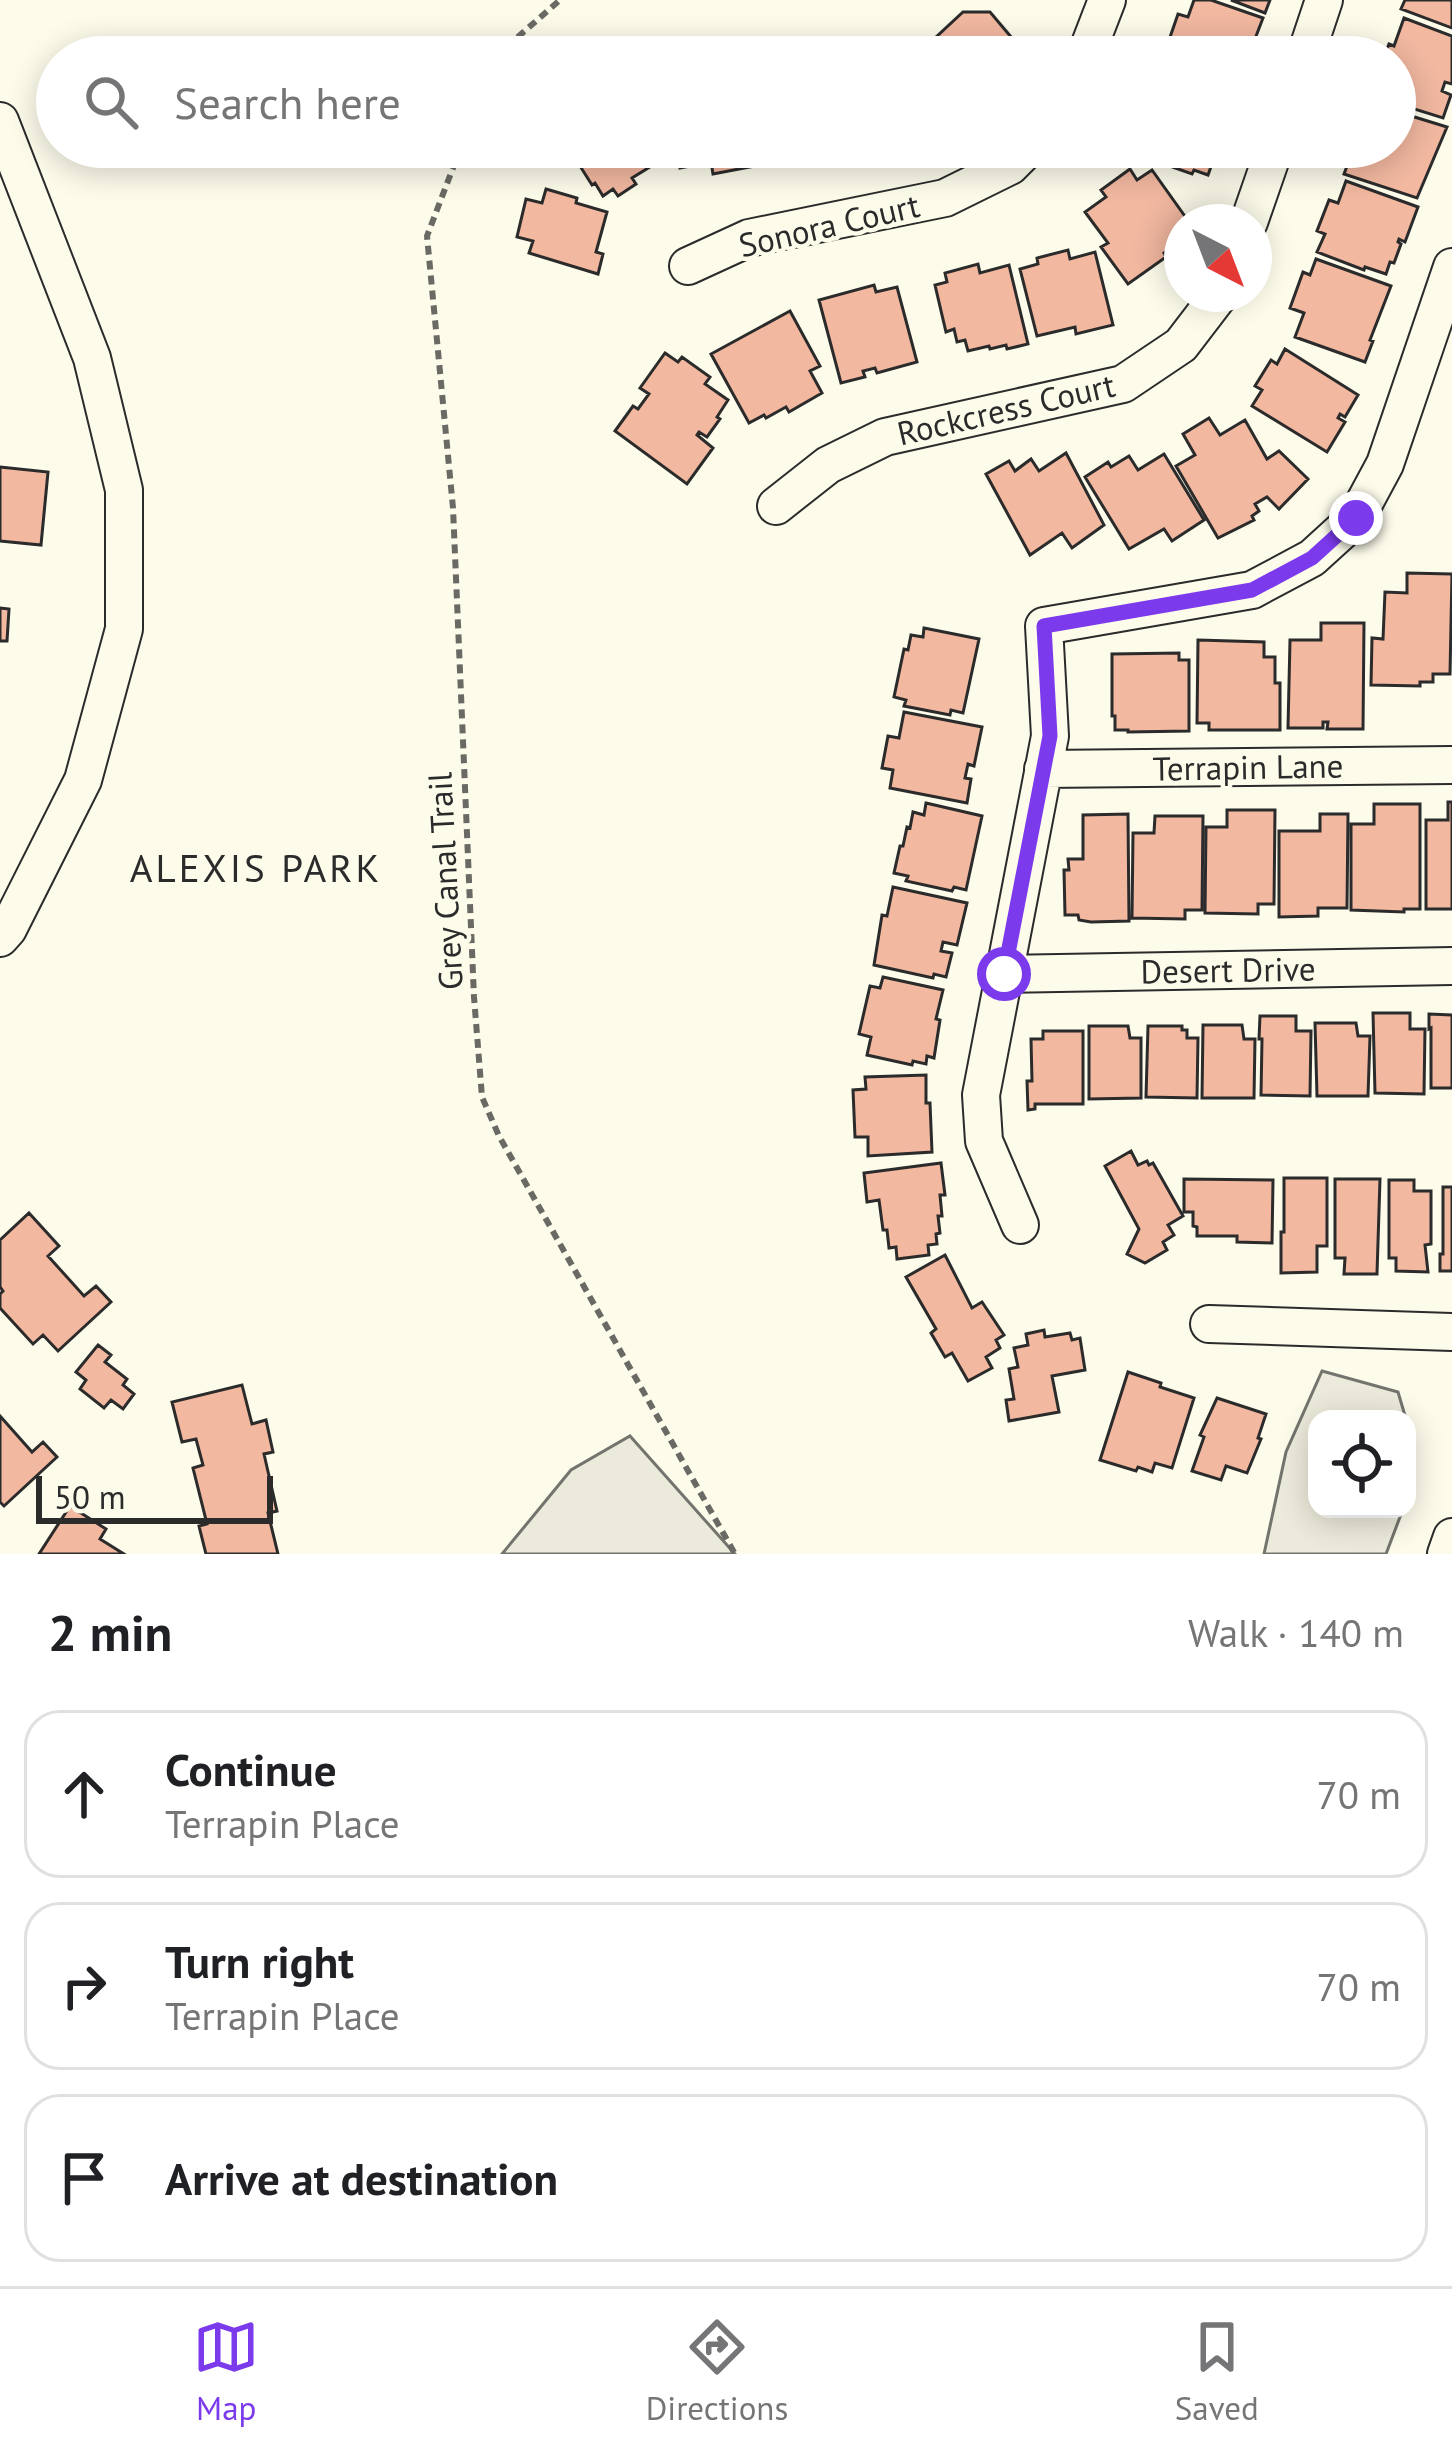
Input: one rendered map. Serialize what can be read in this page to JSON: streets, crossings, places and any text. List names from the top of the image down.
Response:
{
  "streets": {
    "street": [
      "Sonora Court",
      "Rockcress Court",
      "Terrapin Lane",
      "Desert Drive"
    ],
    "path": ["Grey Canal Trail"]
  },
  "districts": ["ALEXIS PARK"],
  "scale_bar": "50 m",
  "north": "bottom right",
  "page": {
    "search": "Search here",
    "scale": "50 m",
    "heading": ["2 min", "Walk · 140 m"],
    "list": [
      ["Continue", "Terrapin Place", "70 m"],
      ["Turn right", "Terrapin Place", "70 m"],
      "Arrive at destination"
    ],
    "nav": ["Map", "Directions", "Saved"]
  }
}
